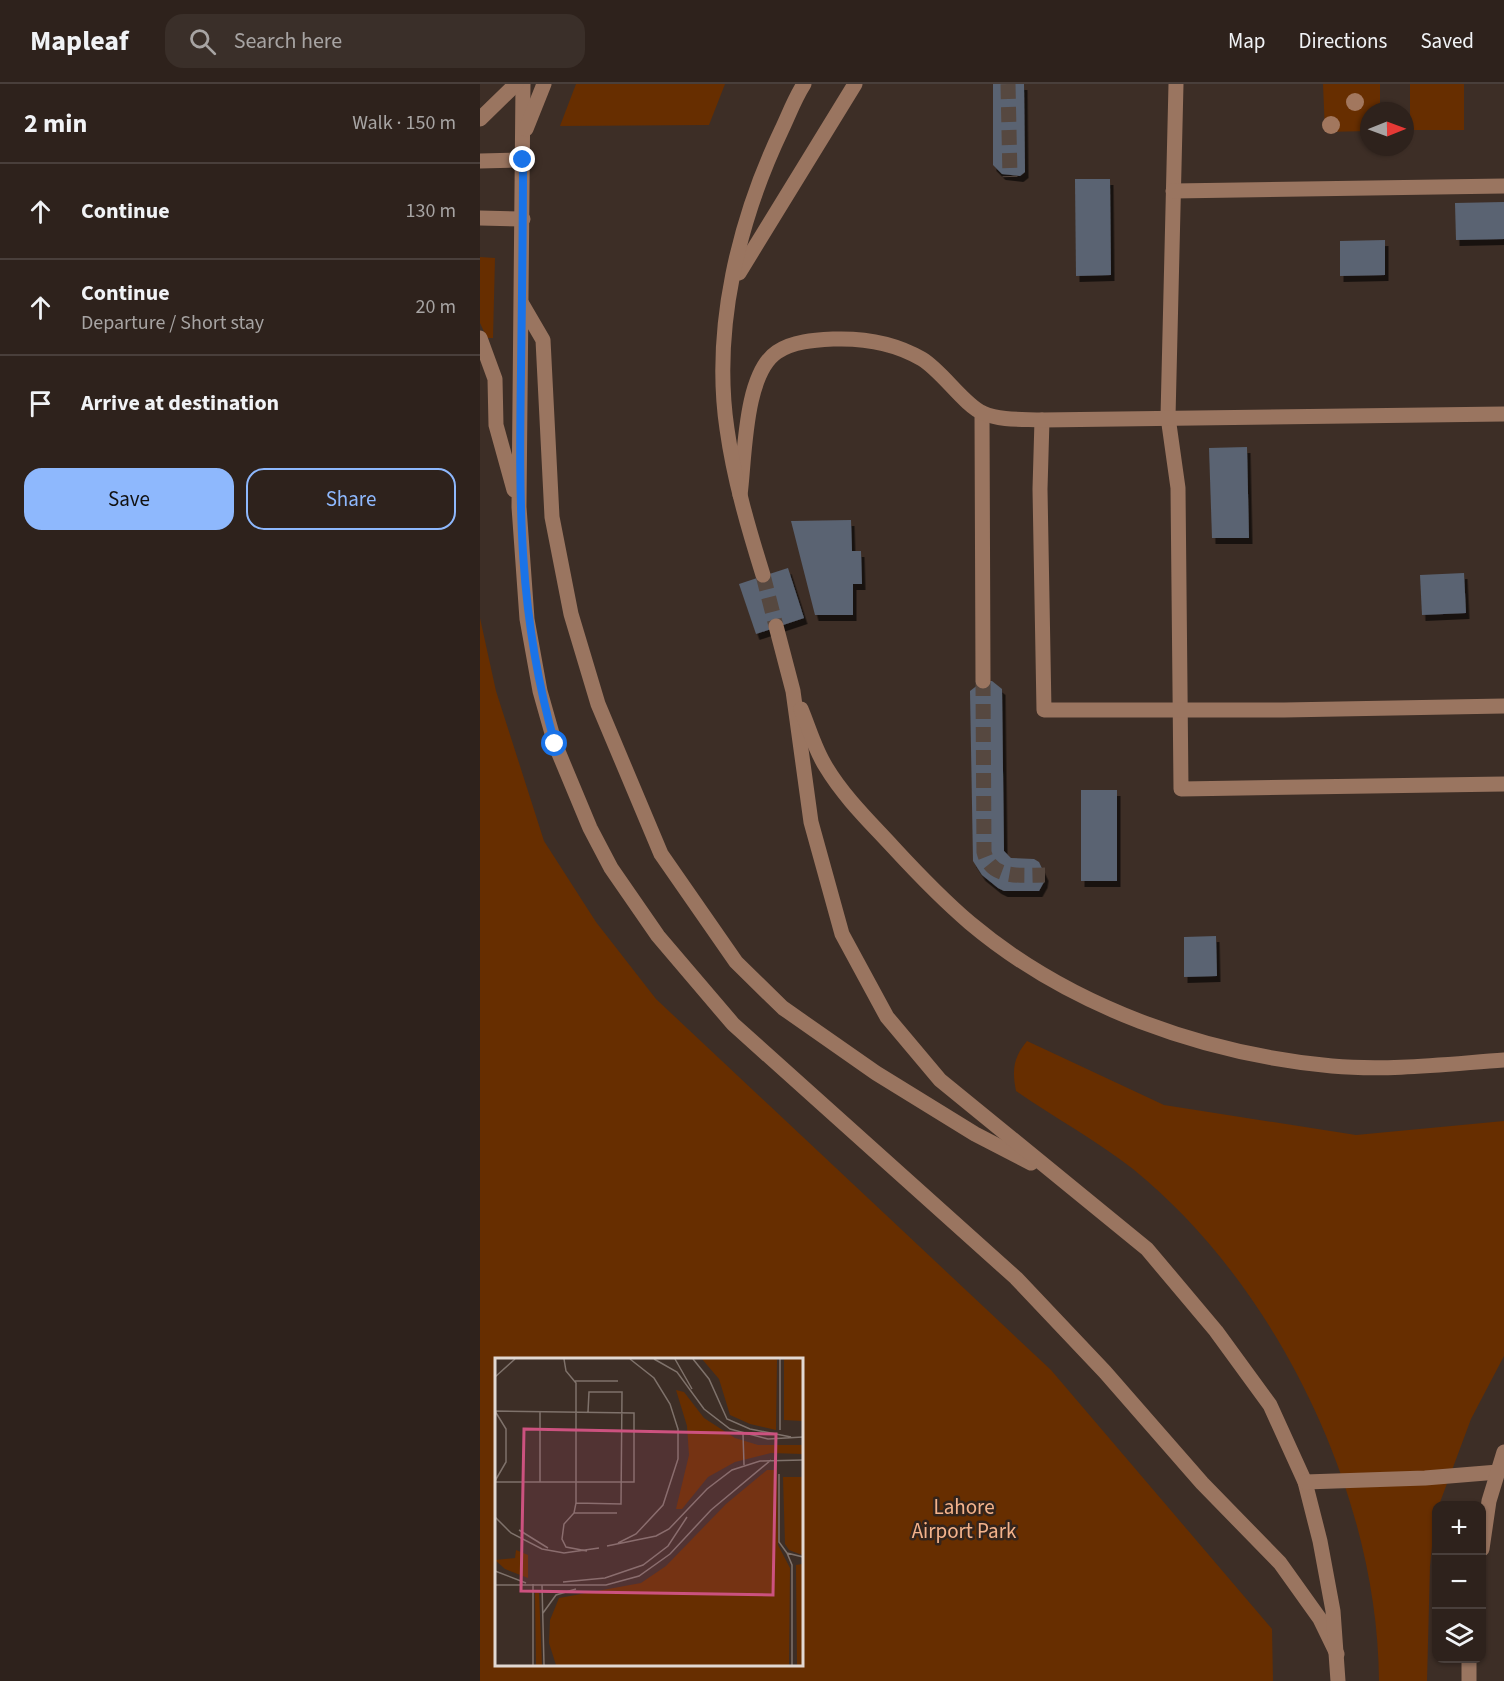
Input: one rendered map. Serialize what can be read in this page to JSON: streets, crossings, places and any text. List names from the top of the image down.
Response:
{
  "parks": ["Lahore Airport Park"],
  "north": "right",
  "page": {
    "header": "Mapleaf",
    "search": "Search here",
    "nav": ["Map", "Directions", "Saved"],
    "heading": ["2 min", "Walk · 150 m"],
    "list": [
      ["Continue", "130 m"],
      ["Continue", "Departure / Short stay", "20 m"],
      "Arrive at destination"
    ],
    "buttons": ["Save", "Share"],
    "map_buttons": ["+", "−"]
  }
}
